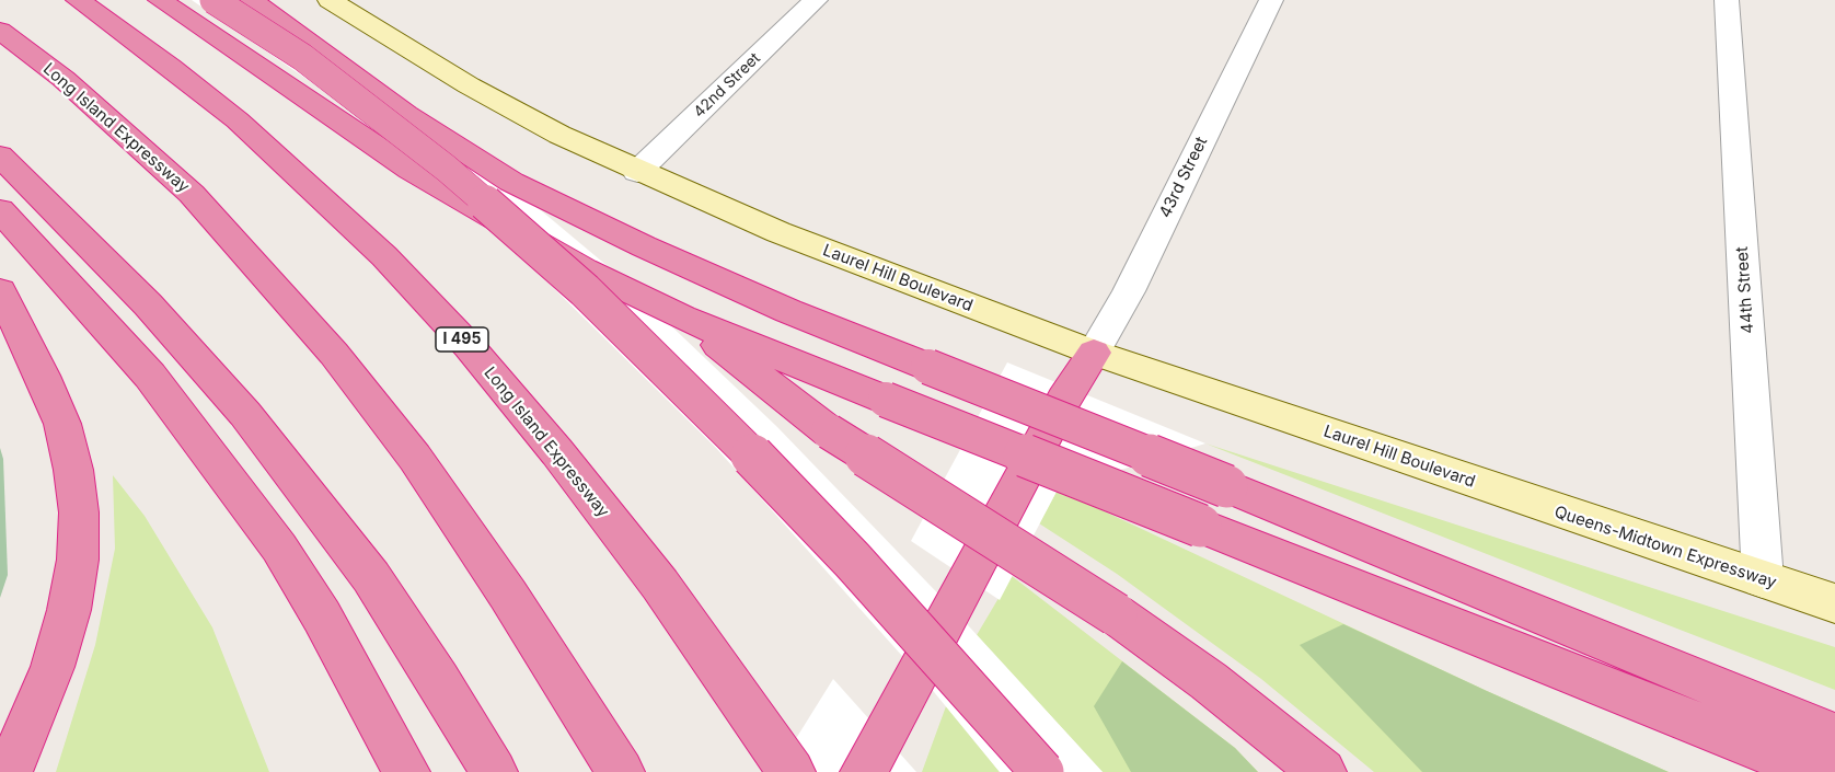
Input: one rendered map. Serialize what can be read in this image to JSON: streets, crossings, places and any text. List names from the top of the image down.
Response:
{
  "streets": {
    "highway": ["Long Island Expressway", "I 495"],
    "main road": ["Laurel Hill Boulevard", "Queens-Midtown Expressway"],
    "street": ["42nd Street", "43rd Street", "44th Street"]
  },
  "crossings": [
    ["42nd Street", "Laurel Hill Boulevard"],
    ["43rd Street", "Laurel Hill Boulevard"],
    ["Laurel Hill Boulevard", "Queens-Midtown Expressway"],
    ["44th Street", "Queens-Midtown Expressway"]
  ]
}
